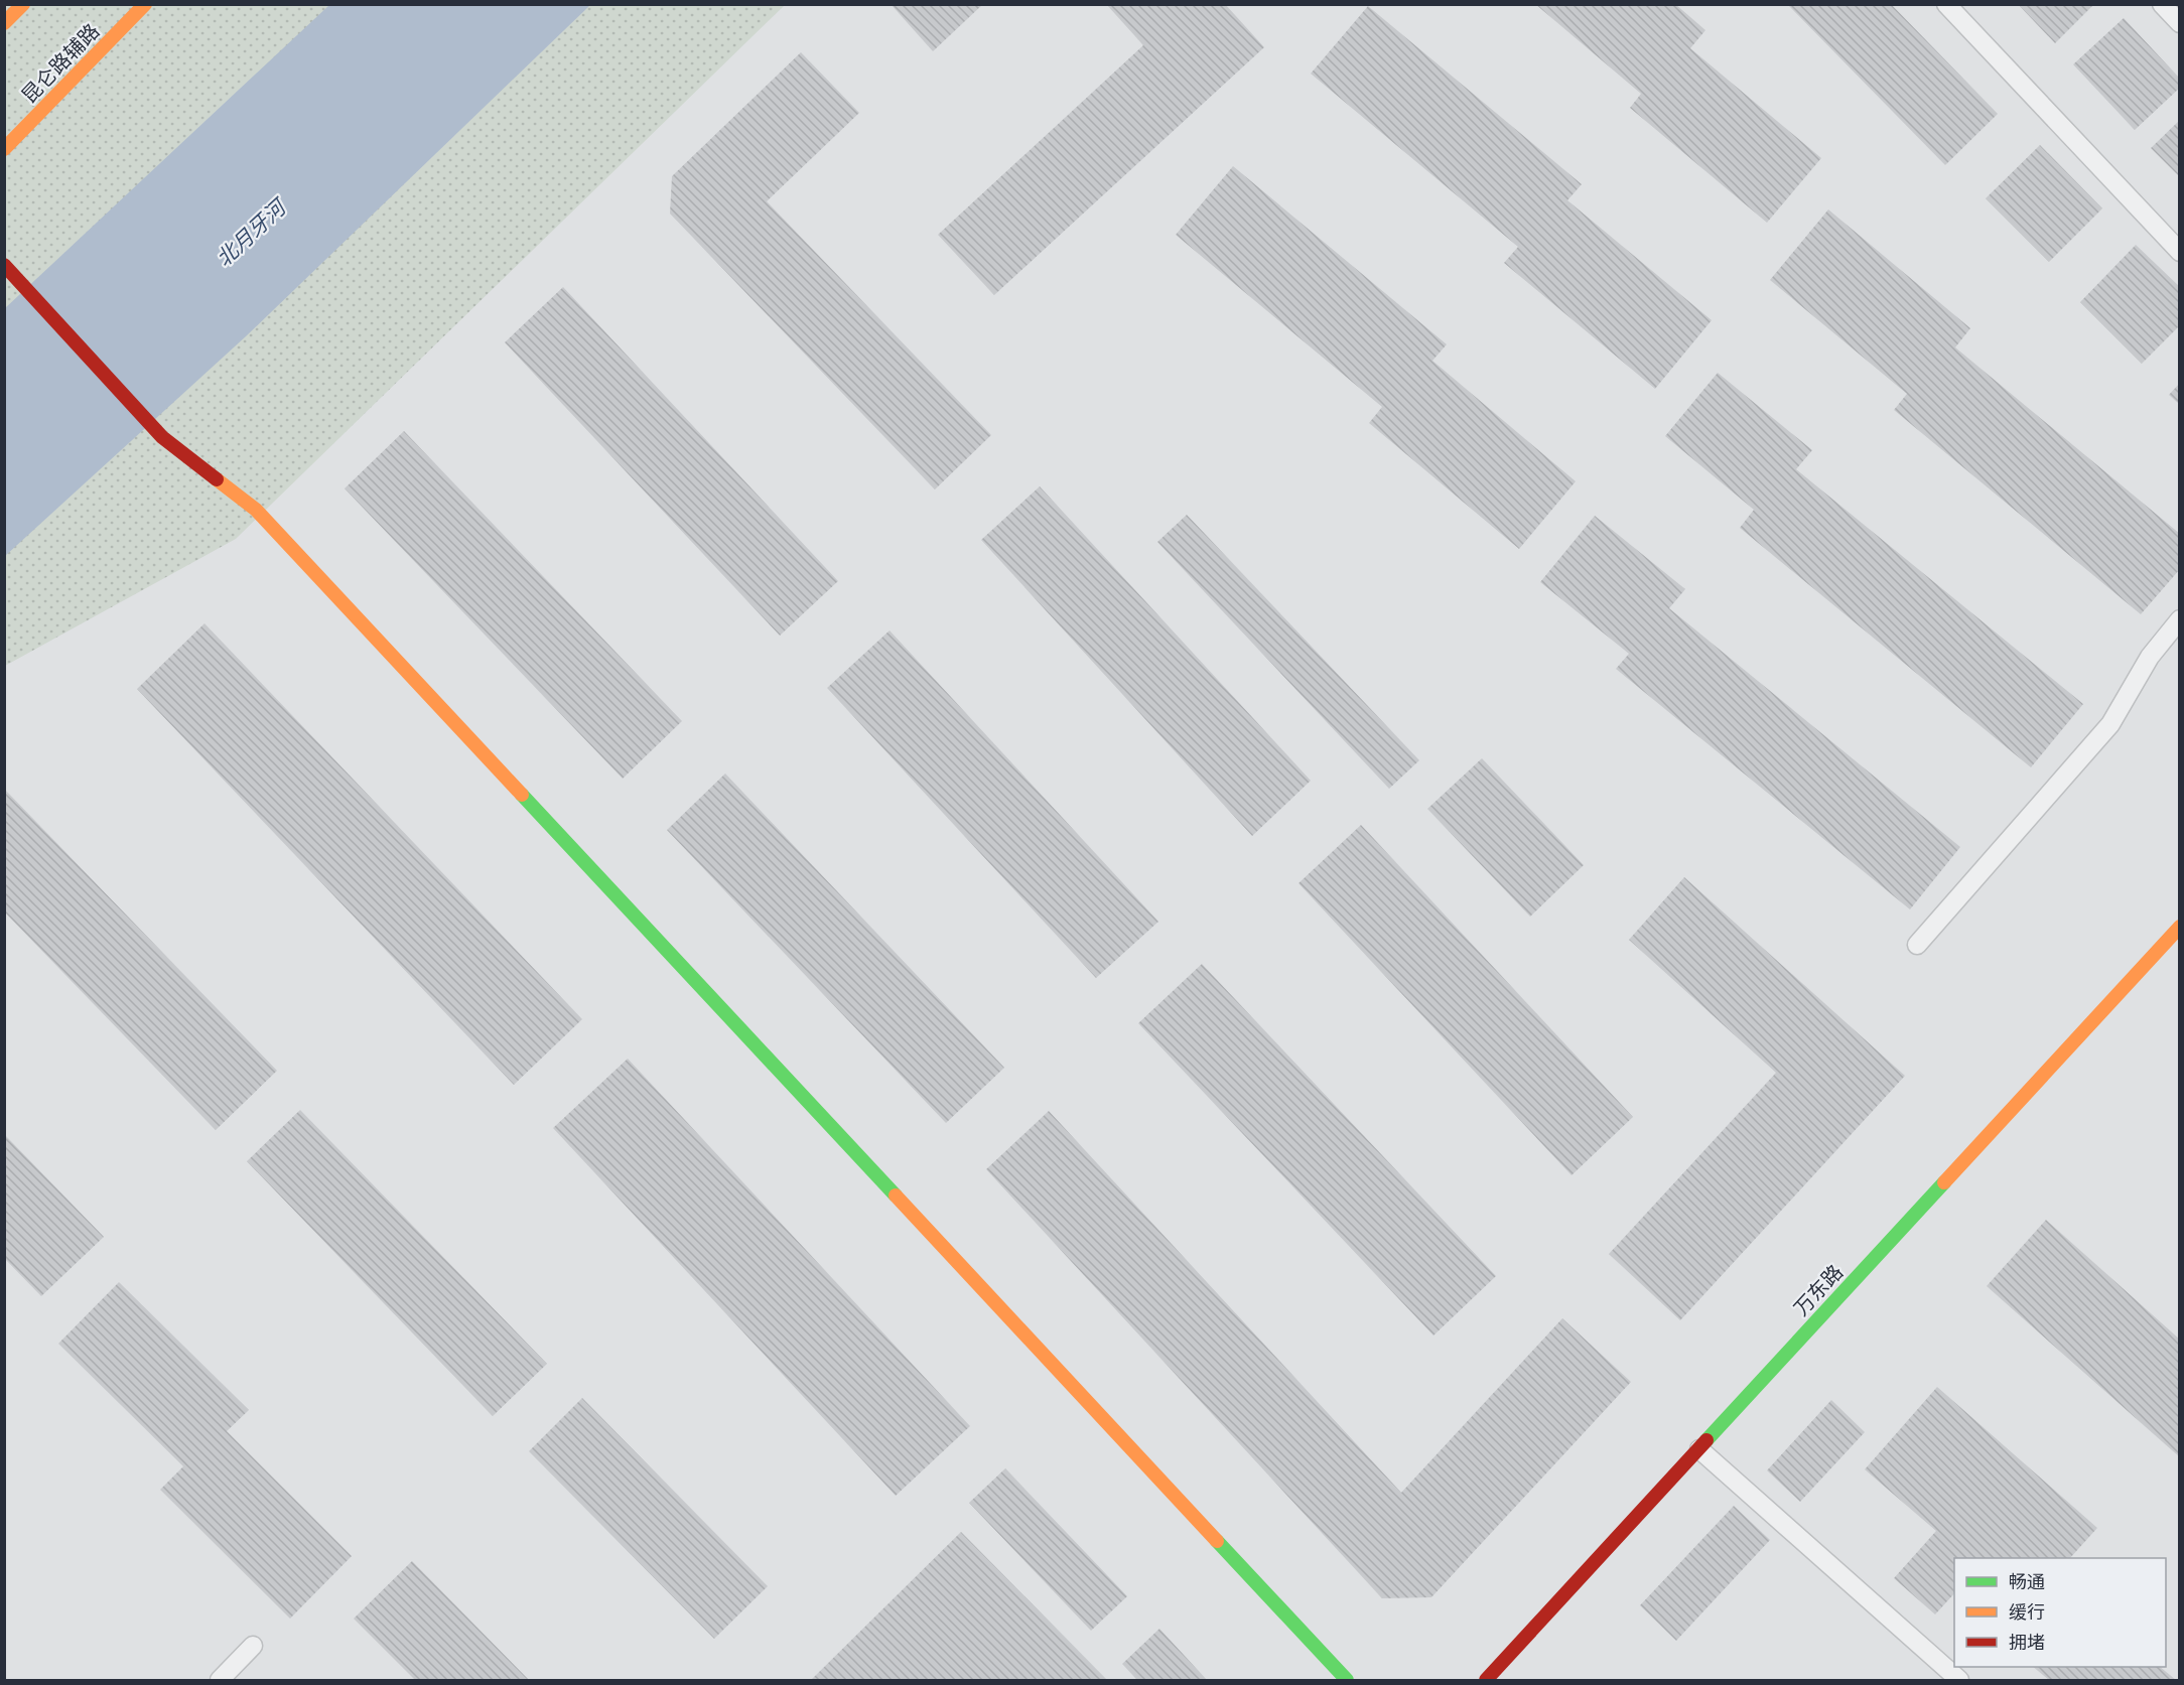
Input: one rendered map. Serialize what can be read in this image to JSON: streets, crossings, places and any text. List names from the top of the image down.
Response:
{
  "streets": {
    "main road": ["昆仑路辅路", "万东路"]
  },
  "water": ["北月牙河"],
  "legend": ["畅通", "缓行", "拥堵"]
}
